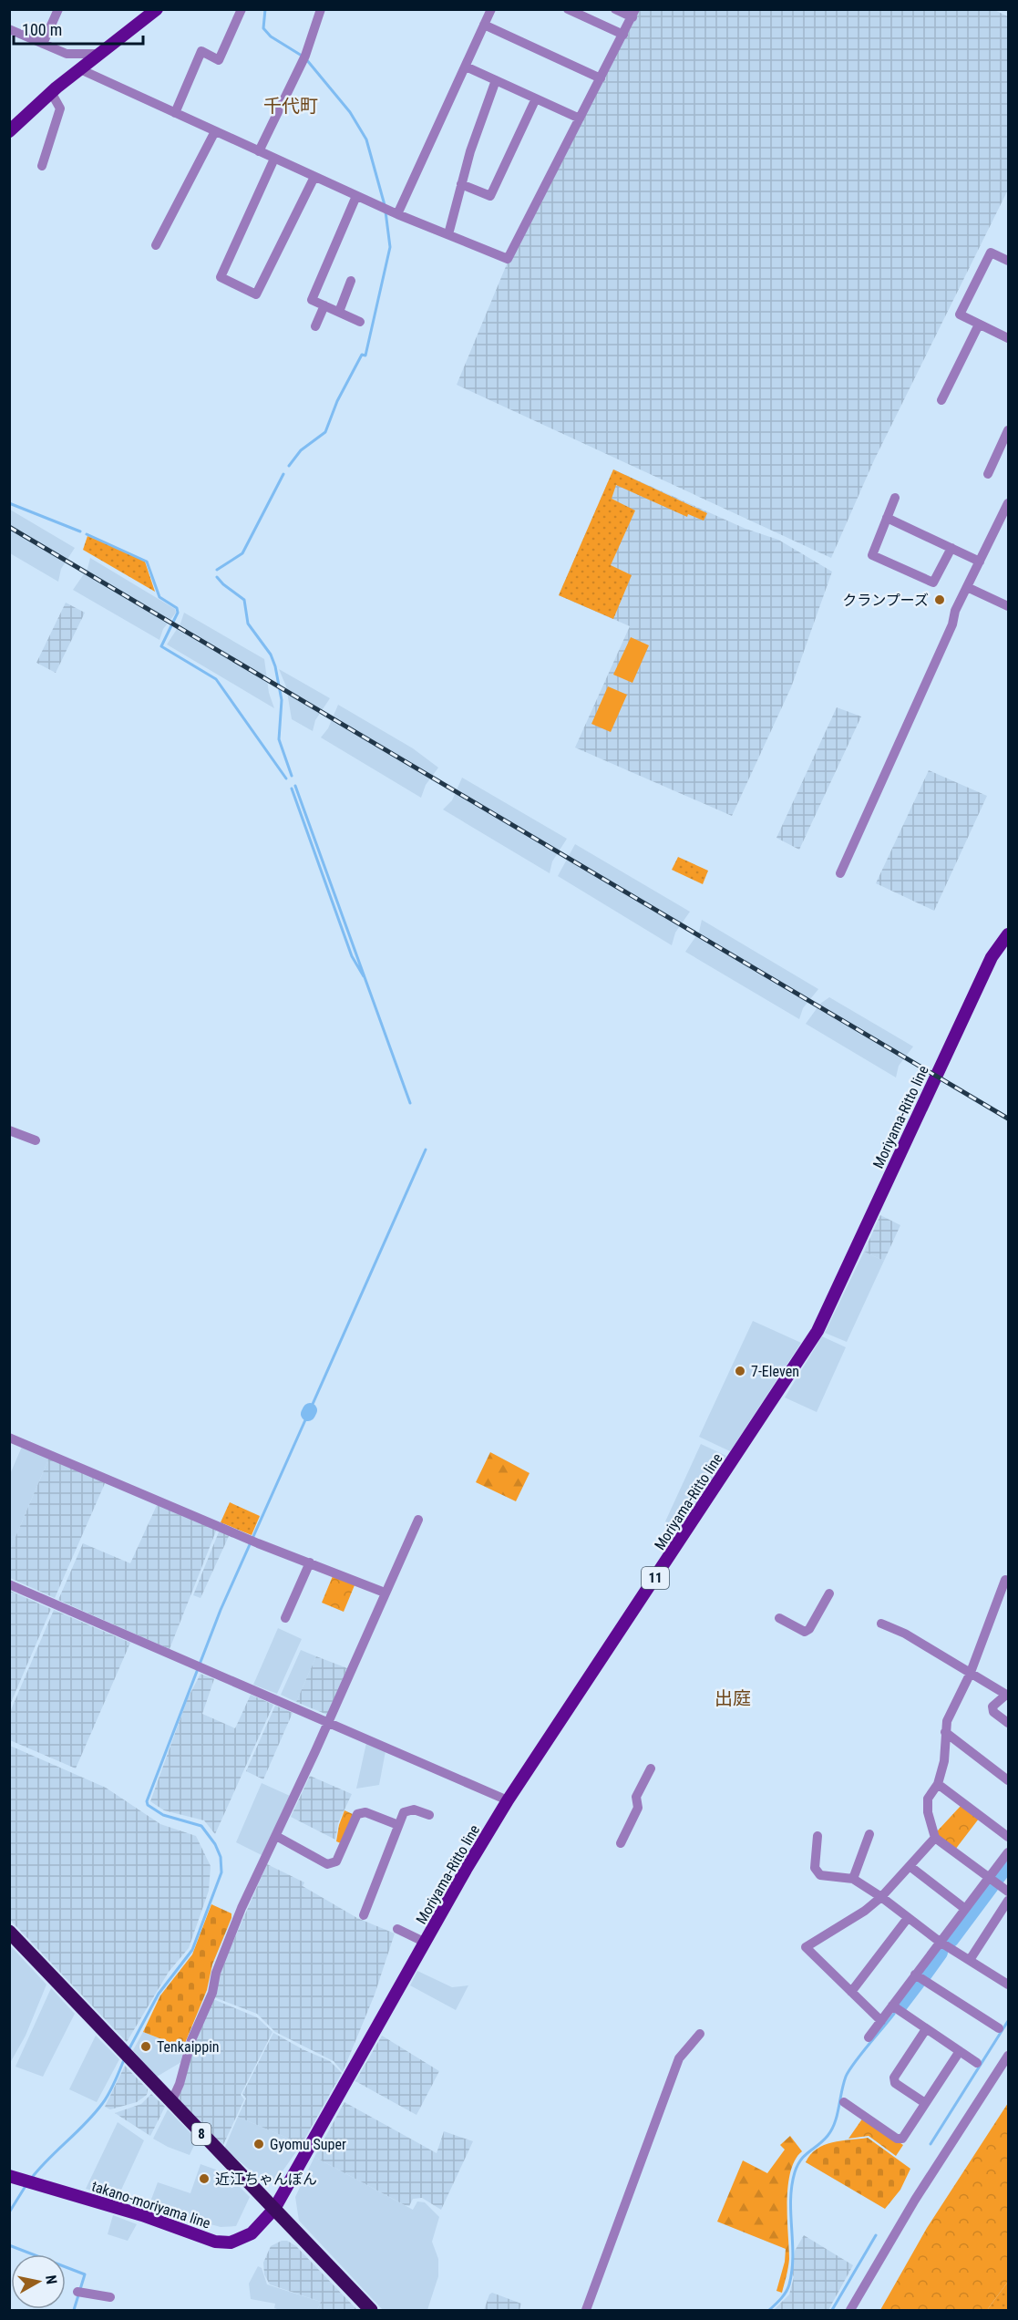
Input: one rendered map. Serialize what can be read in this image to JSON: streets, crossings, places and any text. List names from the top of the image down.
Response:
{
  "streets": {
    "highway": ["8"],
    "main road": ["Moriyama-Ritto line", "11", "takano-moriyama line"]
  },
  "crossings": [
    ["Moriyama-Ritto line", "8"],
    ["Moriyama-Ritto line", "takano-moriyama line"],
    ["8", "takano-moriyama line"]
  ],
  "districts": ["千代町", "出庭"],
  "places": [
    "クランプーズ",
    "7-Eleven",
    "Tenkaippin",
    "Gyomu Super",
    "近江ちゃんぽん"
  ],
  "scale_bar": "100 m",
  "north": "right"
}
